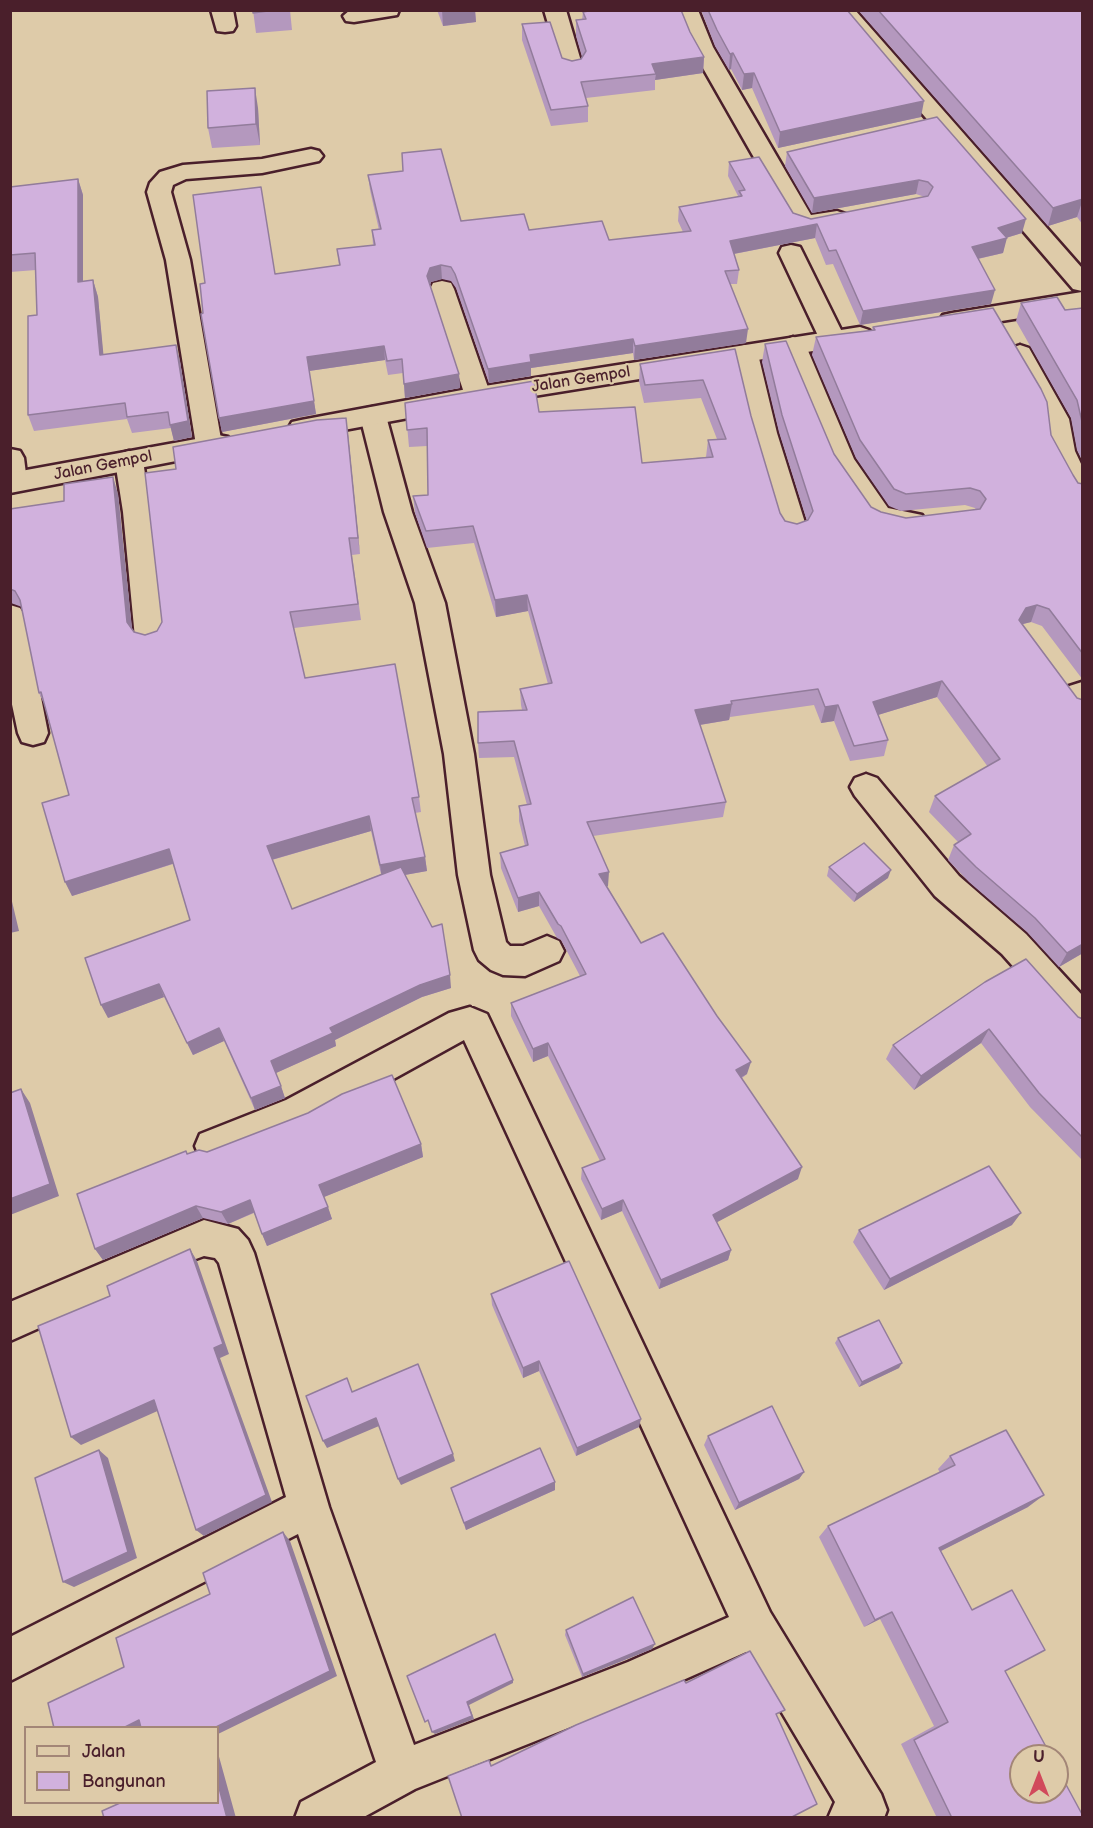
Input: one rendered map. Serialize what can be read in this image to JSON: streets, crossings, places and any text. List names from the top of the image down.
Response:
{
  "streets": {
    "street": ["Jalan Gempol"]
  },
  "legend": ["Jalan", "Bangunan"],
  "north": "top"
}
